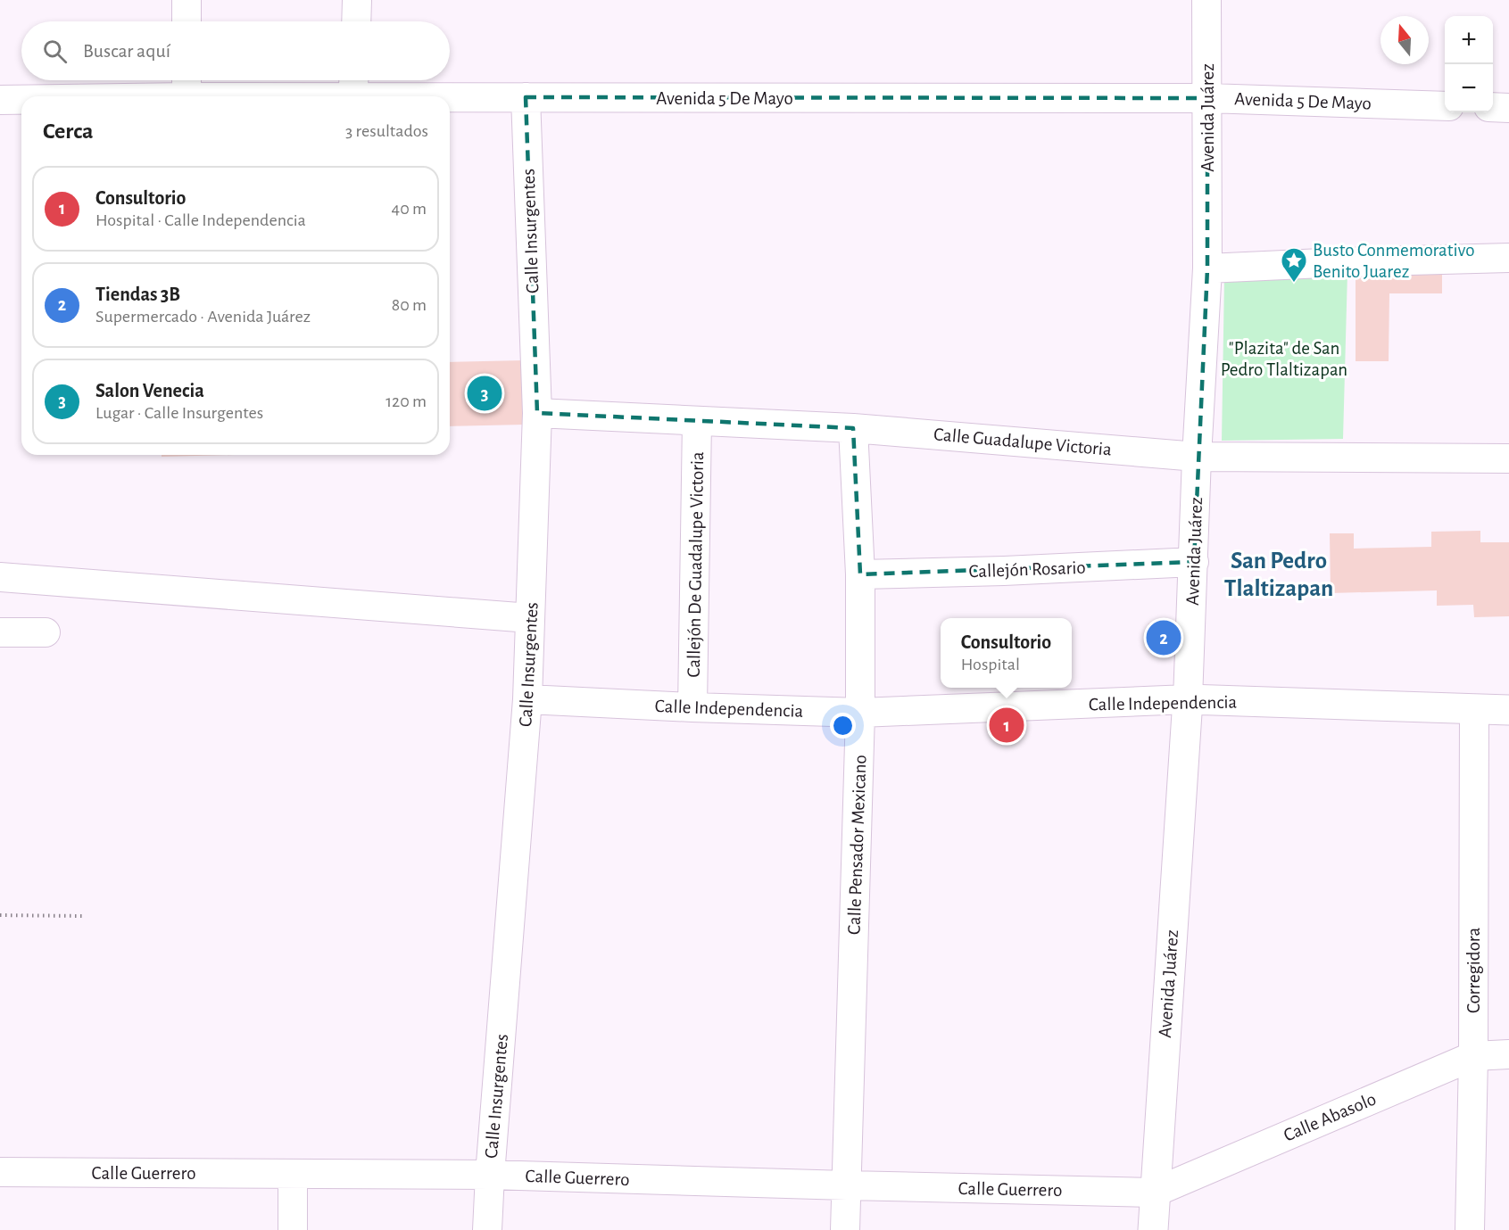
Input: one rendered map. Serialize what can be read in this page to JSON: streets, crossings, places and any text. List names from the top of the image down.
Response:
{
  "streets": {
    "street": [
      "Avenida 5 De Mayo",
      "Avenida Juárez",
      "Calle Insurgentes",
      "Calle Guadalupe Victoria",
      "Callejón De Guadalupe Victoria",
      "Callejón Rosario",
      "Calle Independencia",
      "Calle Pensador Mexicano",
      "Corregidora",
      "Calle Abasolo",
      "Calle Guerrero"
    ]
  },
  "crossings": [
    ["Avenida 5 De Mayo", "Avenida Juárez"],
    ["Avenida 5 De Mayo", "Calle Insurgentes"],
    ["Avenida Juárez", "Calle Guadalupe Victoria"],
    ["Avenida Juárez", "Callejón Rosario"],
    ["Avenida Juárez", "Calle Independencia"],
    ["Avenida Juárez", "Calle Abasolo"],
    ["Avenida Juárez", "Calle Guerrero"],
    ["Calle Insurgentes", "Calle Guadalupe Victoria"],
    ["Calle Insurgentes", "Calle Independencia"],
    ["Calle Insurgentes", "Calle Guerrero"],
    ["Calle Guadalupe Victoria", "Callejón De Guadalupe Victoria"],
    ["Calle Guadalupe Victoria", "Calle Pensador Mexicano"],
    ["Callejón De Guadalupe Victoria", "Calle Independencia"],
    ["Callejón Rosario", "Calle Pensador Mexicano"],
    ["Calle Independencia", "Calle Pensador Mexicano"],
    ["Calle Independencia", "Corregidora"],
    ["Calle Pensador Mexicano", "Calle Guerrero"],
    ["Corregidora", "Calle Abasolo"],
    ["Calle Abasolo", "Calle Guerrero"]
  ],
  "districts": ["San Pedro Tlaltizapan"],
  "parks": ["\"Plazita\" de San Pedro Tlaltizapan"],
  "places": {
    "place": ["Busto Conmemorativo Benito Juarez"]
  },
  "north": "top",
  "page": {
    "map_buttons": ["+", "−"],
    "search": "Buscar aquí",
    "heading": ["Cerca", "3 resultados"],
    "list": [
      {
        "mark": "1",
        "name": "Consultorio",
        "note": "Hospital · Calle Independencia",
        "value": "40 m"
      },
      {
        "mark": "2",
        "name": "Tiendas 3B",
        "note": "Supermercado · Avenida Juárez",
        "value": "80 m"
      },
      {
        "mark": "3",
        "name": "Salon Venecia",
        "note": "Lugar · Calle Insurgentes",
        "value": "120 m"
      }
    ],
    "pins": ["3", "2", "1"],
    "popup": ["Consultorio", "Hospital"]
  }
}
